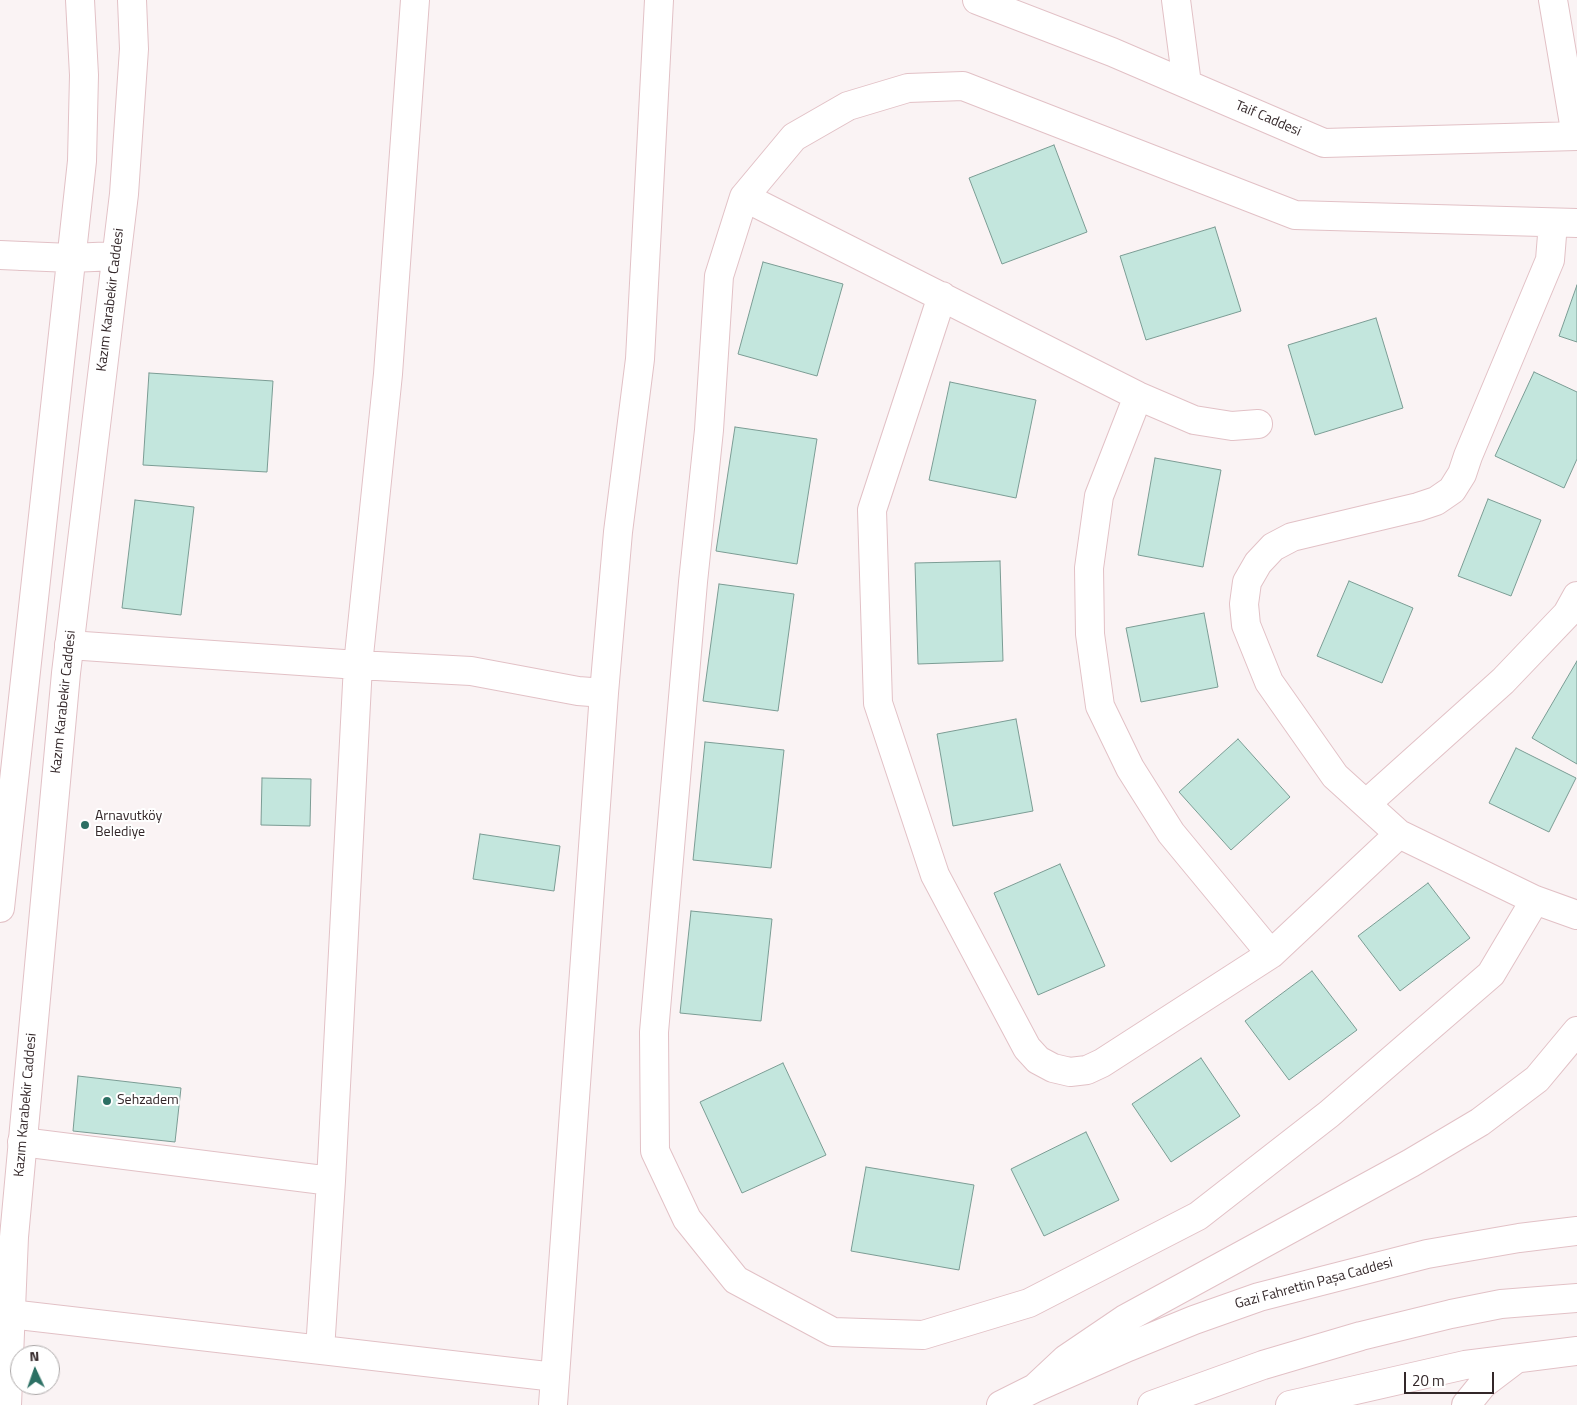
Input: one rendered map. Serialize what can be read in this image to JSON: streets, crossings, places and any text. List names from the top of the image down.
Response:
{
  "streets": {
    "main road": ["Taif Caddesi", "Kazım Karabekir Caddesi", "Gazi Fahrettin Paşa Caddesi"]
  },
  "places": ["Arnavutköy Belediye", "Sehzadem"],
  "scale_bar": "20 m",
  "north": "top"
}
